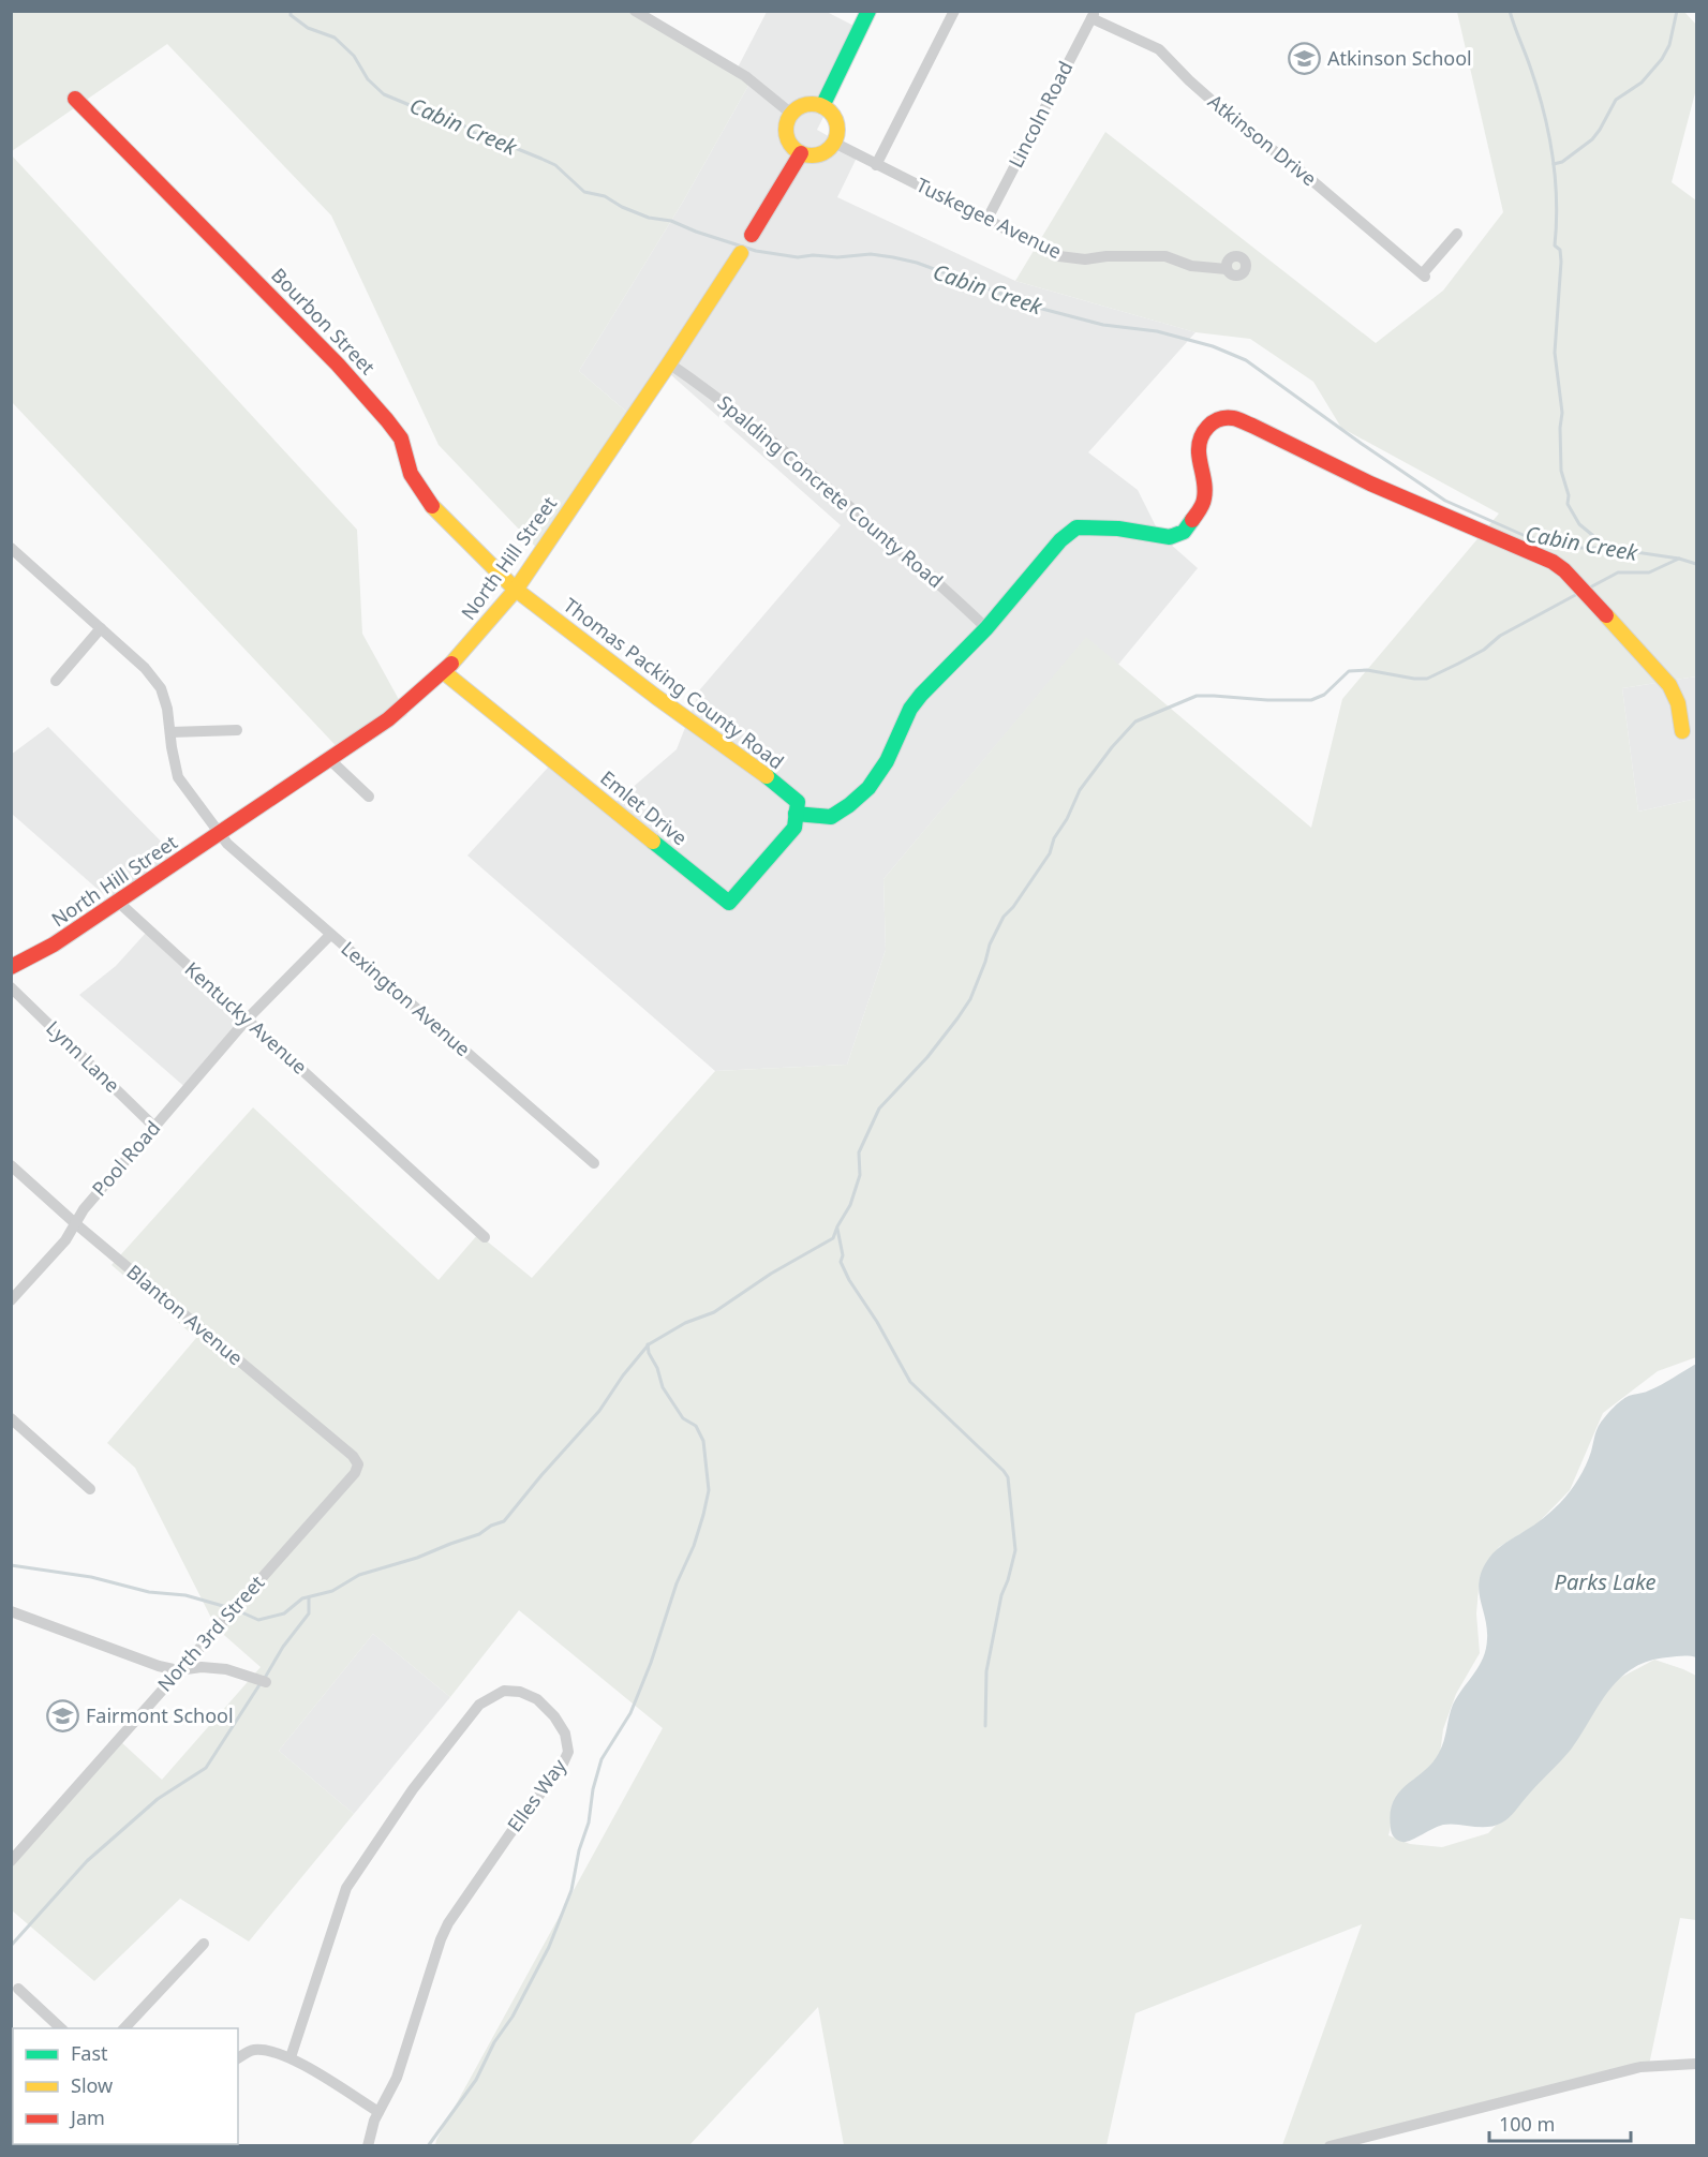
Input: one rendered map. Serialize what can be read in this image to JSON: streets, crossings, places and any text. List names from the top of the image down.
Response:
{
  "streets": {
    "street": [
      "Lincoln Road",
      "Atkinson Drive",
      "Tuskegee Avenue",
      "Bourbon Street",
      "Spalding Concrete County Road",
      "North Hill Street",
      "Thomas Packing County Road",
      "Emlet Drive",
      "Lexington Avenue",
      "Kentucky Avenue",
      "Lynn Lane",
      "Pool Road",
      "Blanton Avenue",
      "North 3rd Street",
      "Elles Way"
    ]
  },
  "crossings": [
    ["Lincoln Road", "Atkinson Drive"],
    ["Lincoln Road", "Tuskegee Avenue"],
    ["Tuskegee Avenue", "North Hill Street"],
    ["Bourbon Street", "North Hill Street"],
    ["Bourbon Street", "Thomas Packing County Road"],
    ["Spalding Concrete County Road", "North Hill Street"],
    ["North Hill Street", "Thomas Packing County Road"],
    ["North Hill Street", "Emlet Drive"],
    ["North Hill Street", "Lexington Avenue"],
    ["North Hill Street", "Kentucky Avenue"],
    ["Thomas Packing County Road", "Emlet Drive"],
    ["Lexington Avenue", "Pool Road"],
    ["Kentucky Avenue", "Pool Road"],
    ["Lynn Lane", "Pool Road"],
    ["Pool Road", "Blanton Avenue"],
    ["Blanton Avenue", "North 3rd Street"]
  ],
  "water": ["Cabin Creek", "Parks Lake"],
  "places": {
    "school or university": ["Atkinson School", "Fairmont School"]
  },
  "legend": ["Fast", "Slow", "Jam"],
  "scale_bar": "100 m"
}
